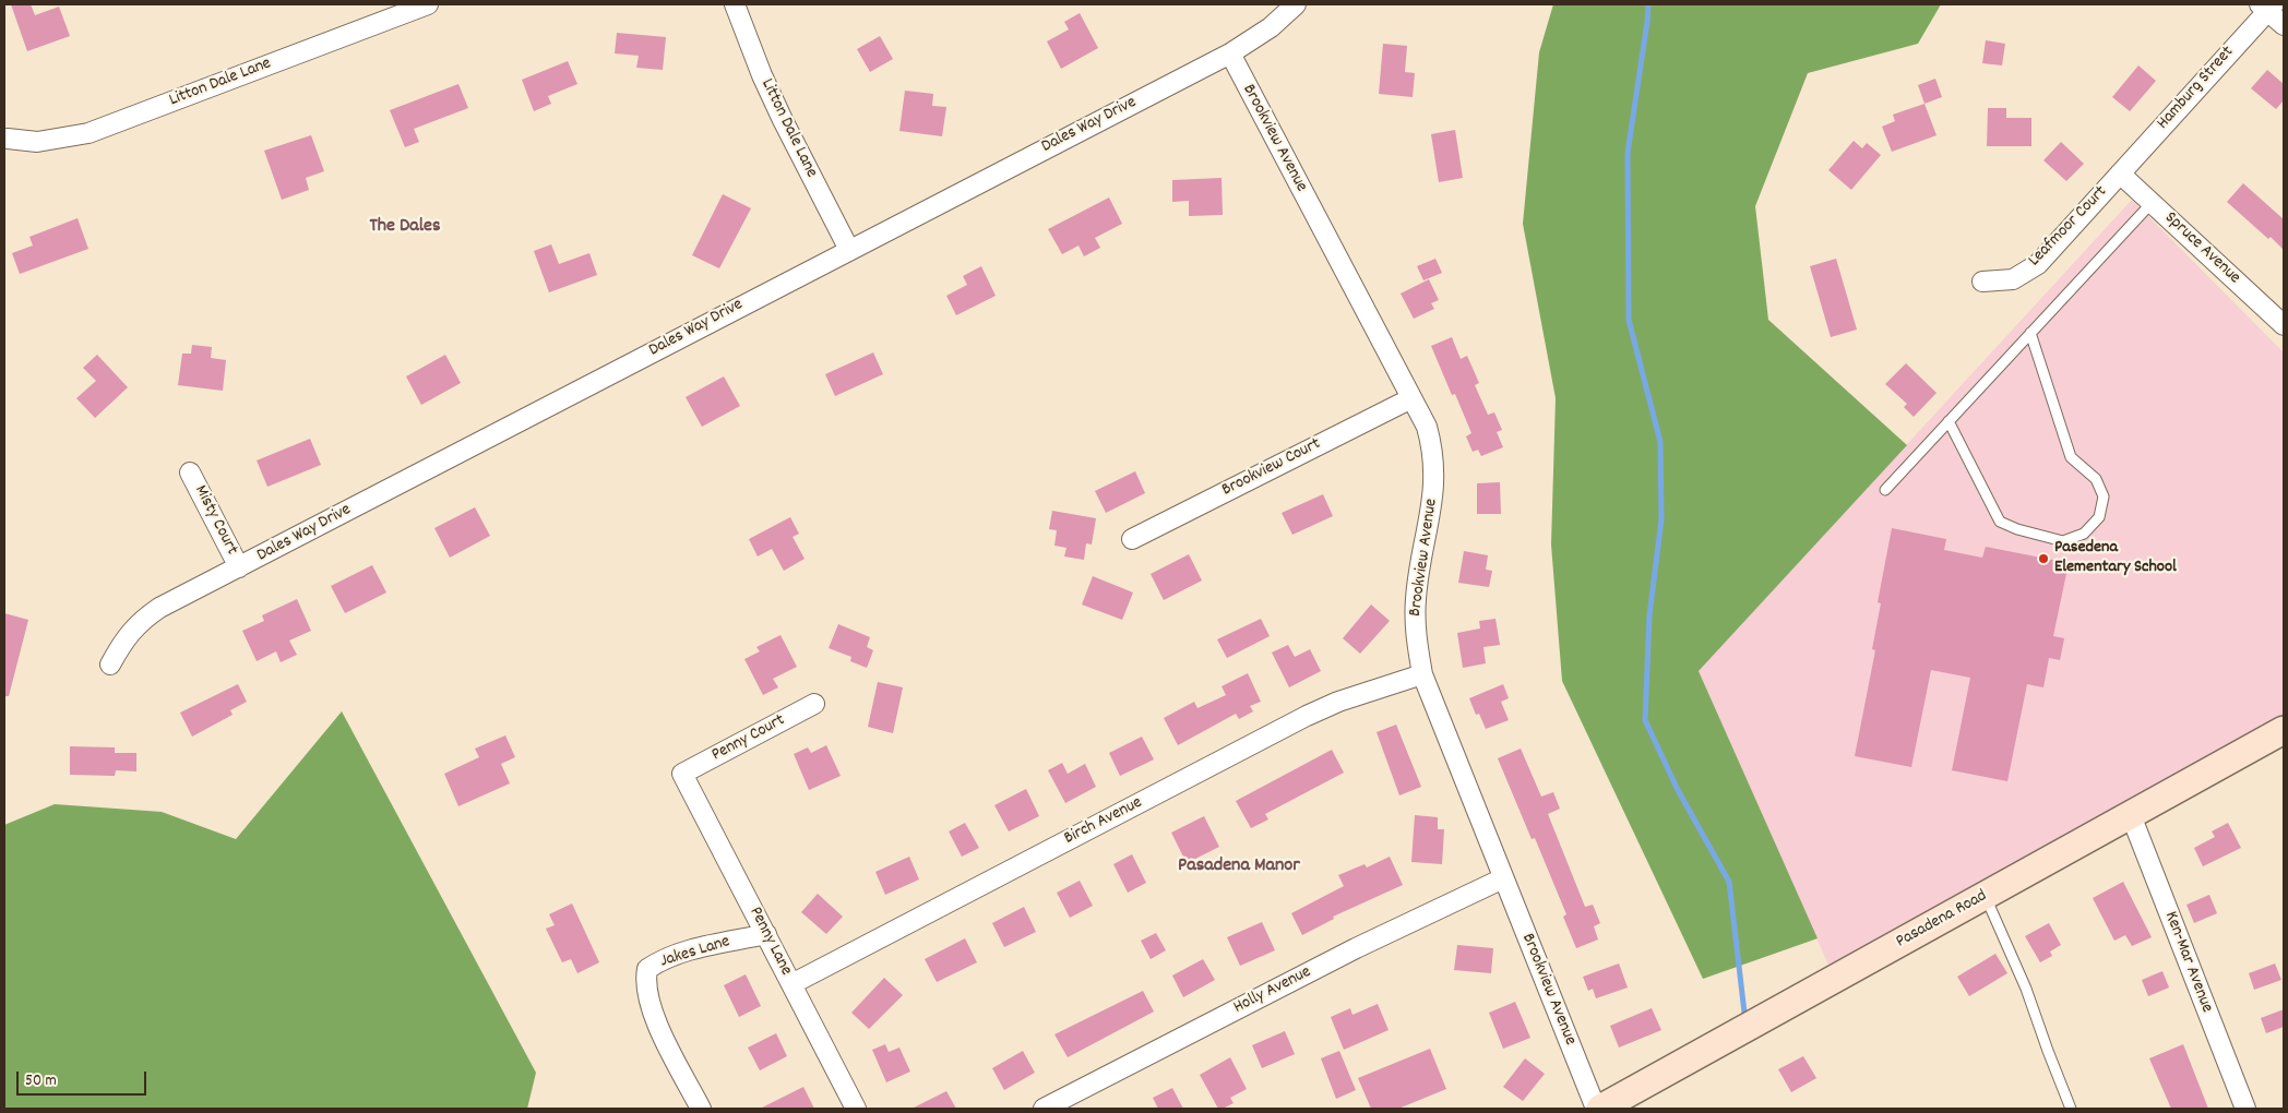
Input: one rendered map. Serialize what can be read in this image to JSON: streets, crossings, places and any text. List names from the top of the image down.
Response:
{
  "streets": {
    "main road": ["Pasadena Road"],
    "street": [
      "Litton Dale Lane",
      "Hamburg Street",
      "Dales Way Drive",
      "Brookview Avenue",
      "Leafmoor Court",
      "Spruce Avenue",
      "Brookview Court",
      "Misty Court",
      "Penny Court",
      "Birch Avenue",
      "Penny Lane",
      "Jakes Lane",
      "Ken-Mar Avenue",
      "Holly Avenue"
    ]
  },
  "crossings": [
    ["Litton Dale Lane", "Dales Way Drive"],
    ["Hamburg Street", "Leafmoor Court"],
    ["Hamburg Street", "Spruce Avenue"],
    ["Dales Way Drive", "Brookview Avenue"],
    ["Dales Way Drive", "Misty Court"],
    ["Brookview Avenue", "Brookview Court"],
    ["Brookview Avenue", "Birch Avenue"],
    ["Brookview Avenue", "Pasadena Road"],
    ["Brookview Avenue", "Holly Avenue"],
    ["Leafmoor Court", "Spruce Avenue"],
    ["Penny Court", "Penny Lane"],
    ["Birch Avenue", "Penny Lane"],
    ["Pasadena Road", "Ken-Mar Avenue"],
    ["Penny Lane", "Jakes Lane"]
  ],
  "districts": ["The Dales", "Pasadena Manor"],
  "places": ["Pasedena Elementary School"],
  "scale_bar": "50 m"
}
